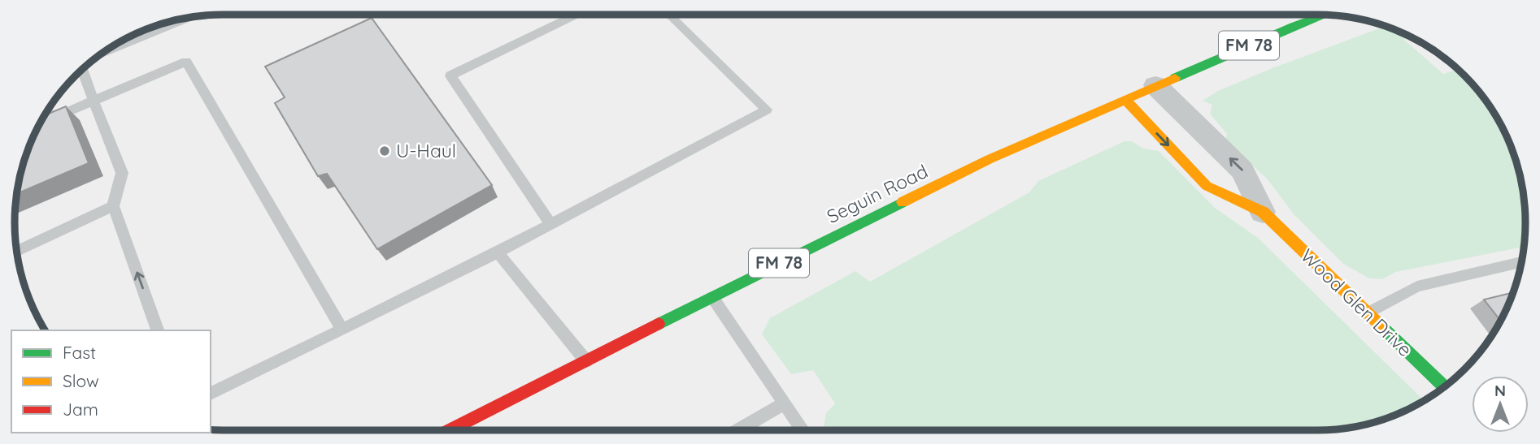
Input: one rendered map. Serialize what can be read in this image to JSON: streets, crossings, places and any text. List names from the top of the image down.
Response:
{
  "streets": {
    "main road": ["FM 78", "Seguin Road", "Wood Glen Drive"]
  },
  "crossings": [
    ["Seguin Road", "Wood Glen Drive"]
  ],
  "places": ["U-Haul"],
  "legend": ["Fast", "Slow", "Jam"],
  "north": "top"
}
